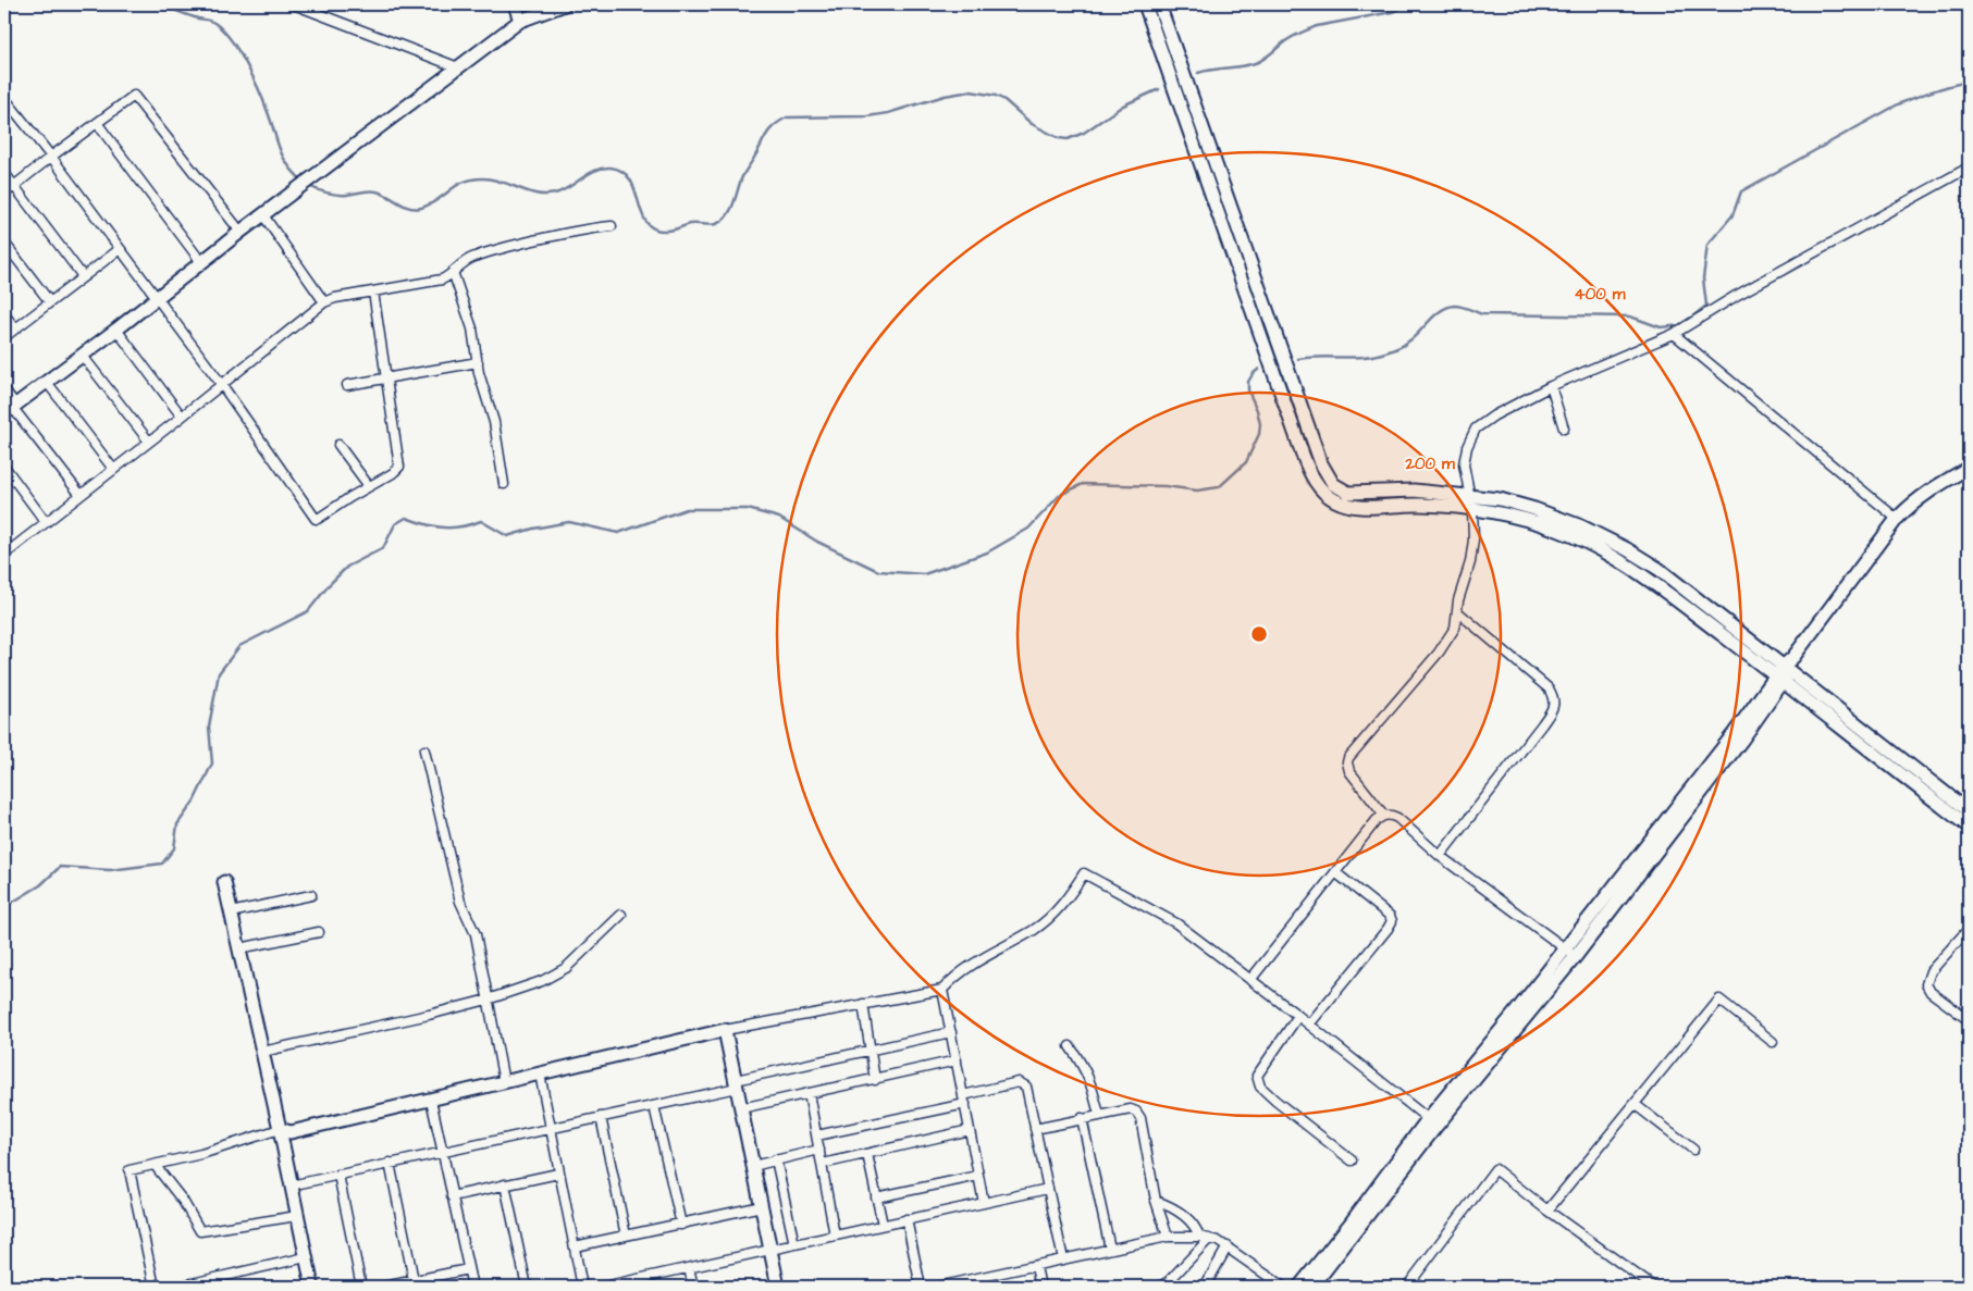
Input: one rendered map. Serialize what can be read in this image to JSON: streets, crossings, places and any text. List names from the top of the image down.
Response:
{
  "rings": ["400 m", "200 m"]
}
